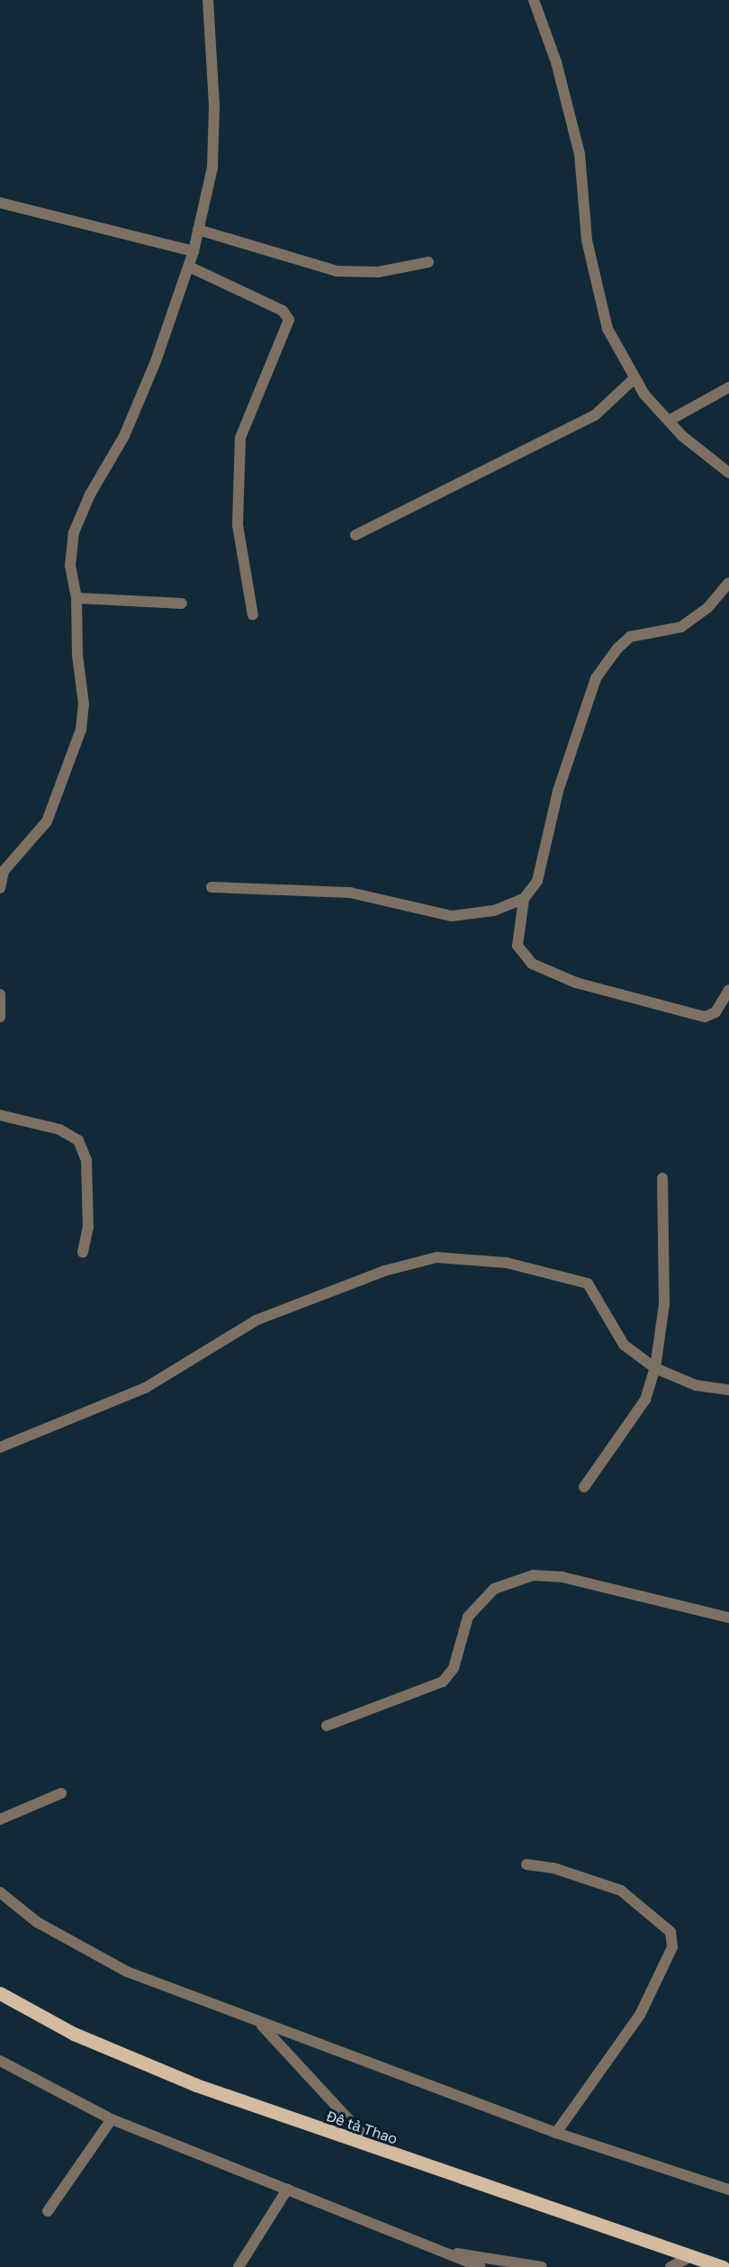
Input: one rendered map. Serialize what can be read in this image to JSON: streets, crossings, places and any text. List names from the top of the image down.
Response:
{
  "streets": {
    "main road": ["Đê tả Thao"]
  }
}
